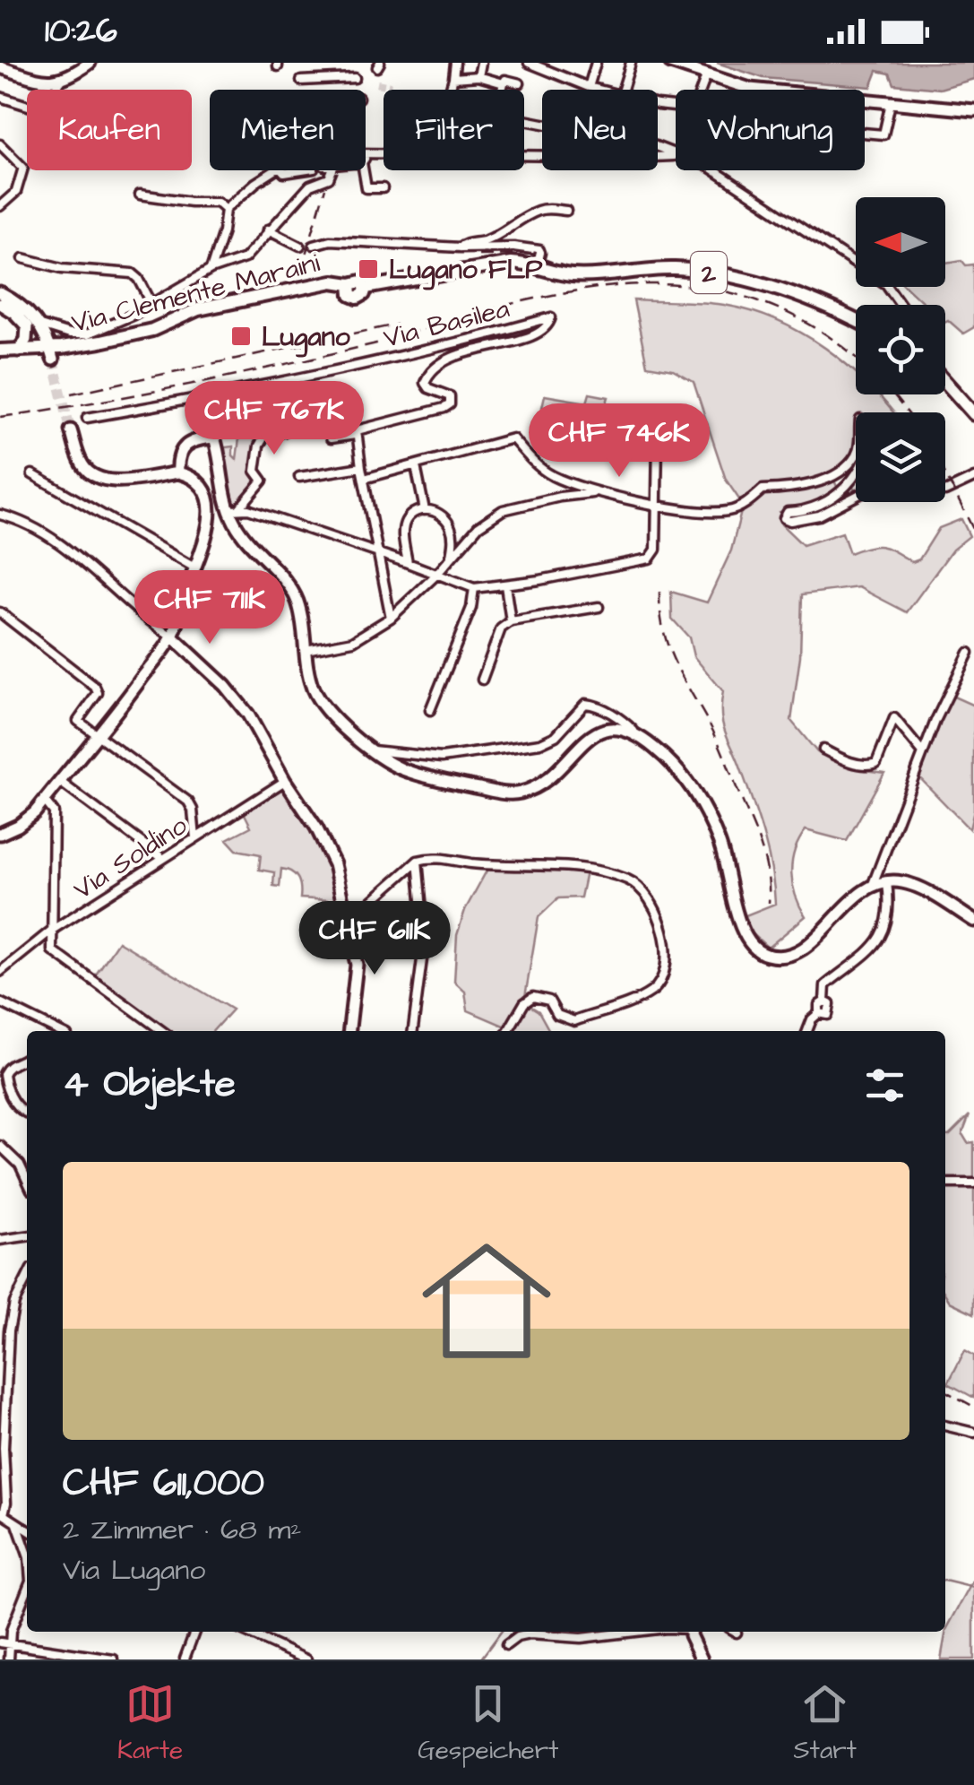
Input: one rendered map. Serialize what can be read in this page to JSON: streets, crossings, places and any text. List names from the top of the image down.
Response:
{
  "streets": {
    "main road": ["2", "Via Clemente Maraini"],
    "street": ["Via Basilea", "Via Soldino"]
  },
  "crossings": [
    ["2", "Via Clemente Maraini"]
  ],
  "places": {
    "transit": ["Lugano FLP", "Lugano"]
  },
  "north": "left",
  "page": {
    "status": "10:26",
    "chip": [
      "Kaufen",
      "Mieten",
      "Filter",
      "Neu",
      "Wohnung"
    ],
    "price": [
      "CHF 767K",
      "CHF 746K",
      "CHF 711K",
      "CHF 611K"
    ],
    "heading": "4 Objekte",
    "list": [
      {
        "name": "CHF 611,000",
        "note": "2 Zimmer · 68 m² · Via Lugano"
      }
    ],
    "tabs": ["Karte", "Gespeichert", "Start"]
  }
}
